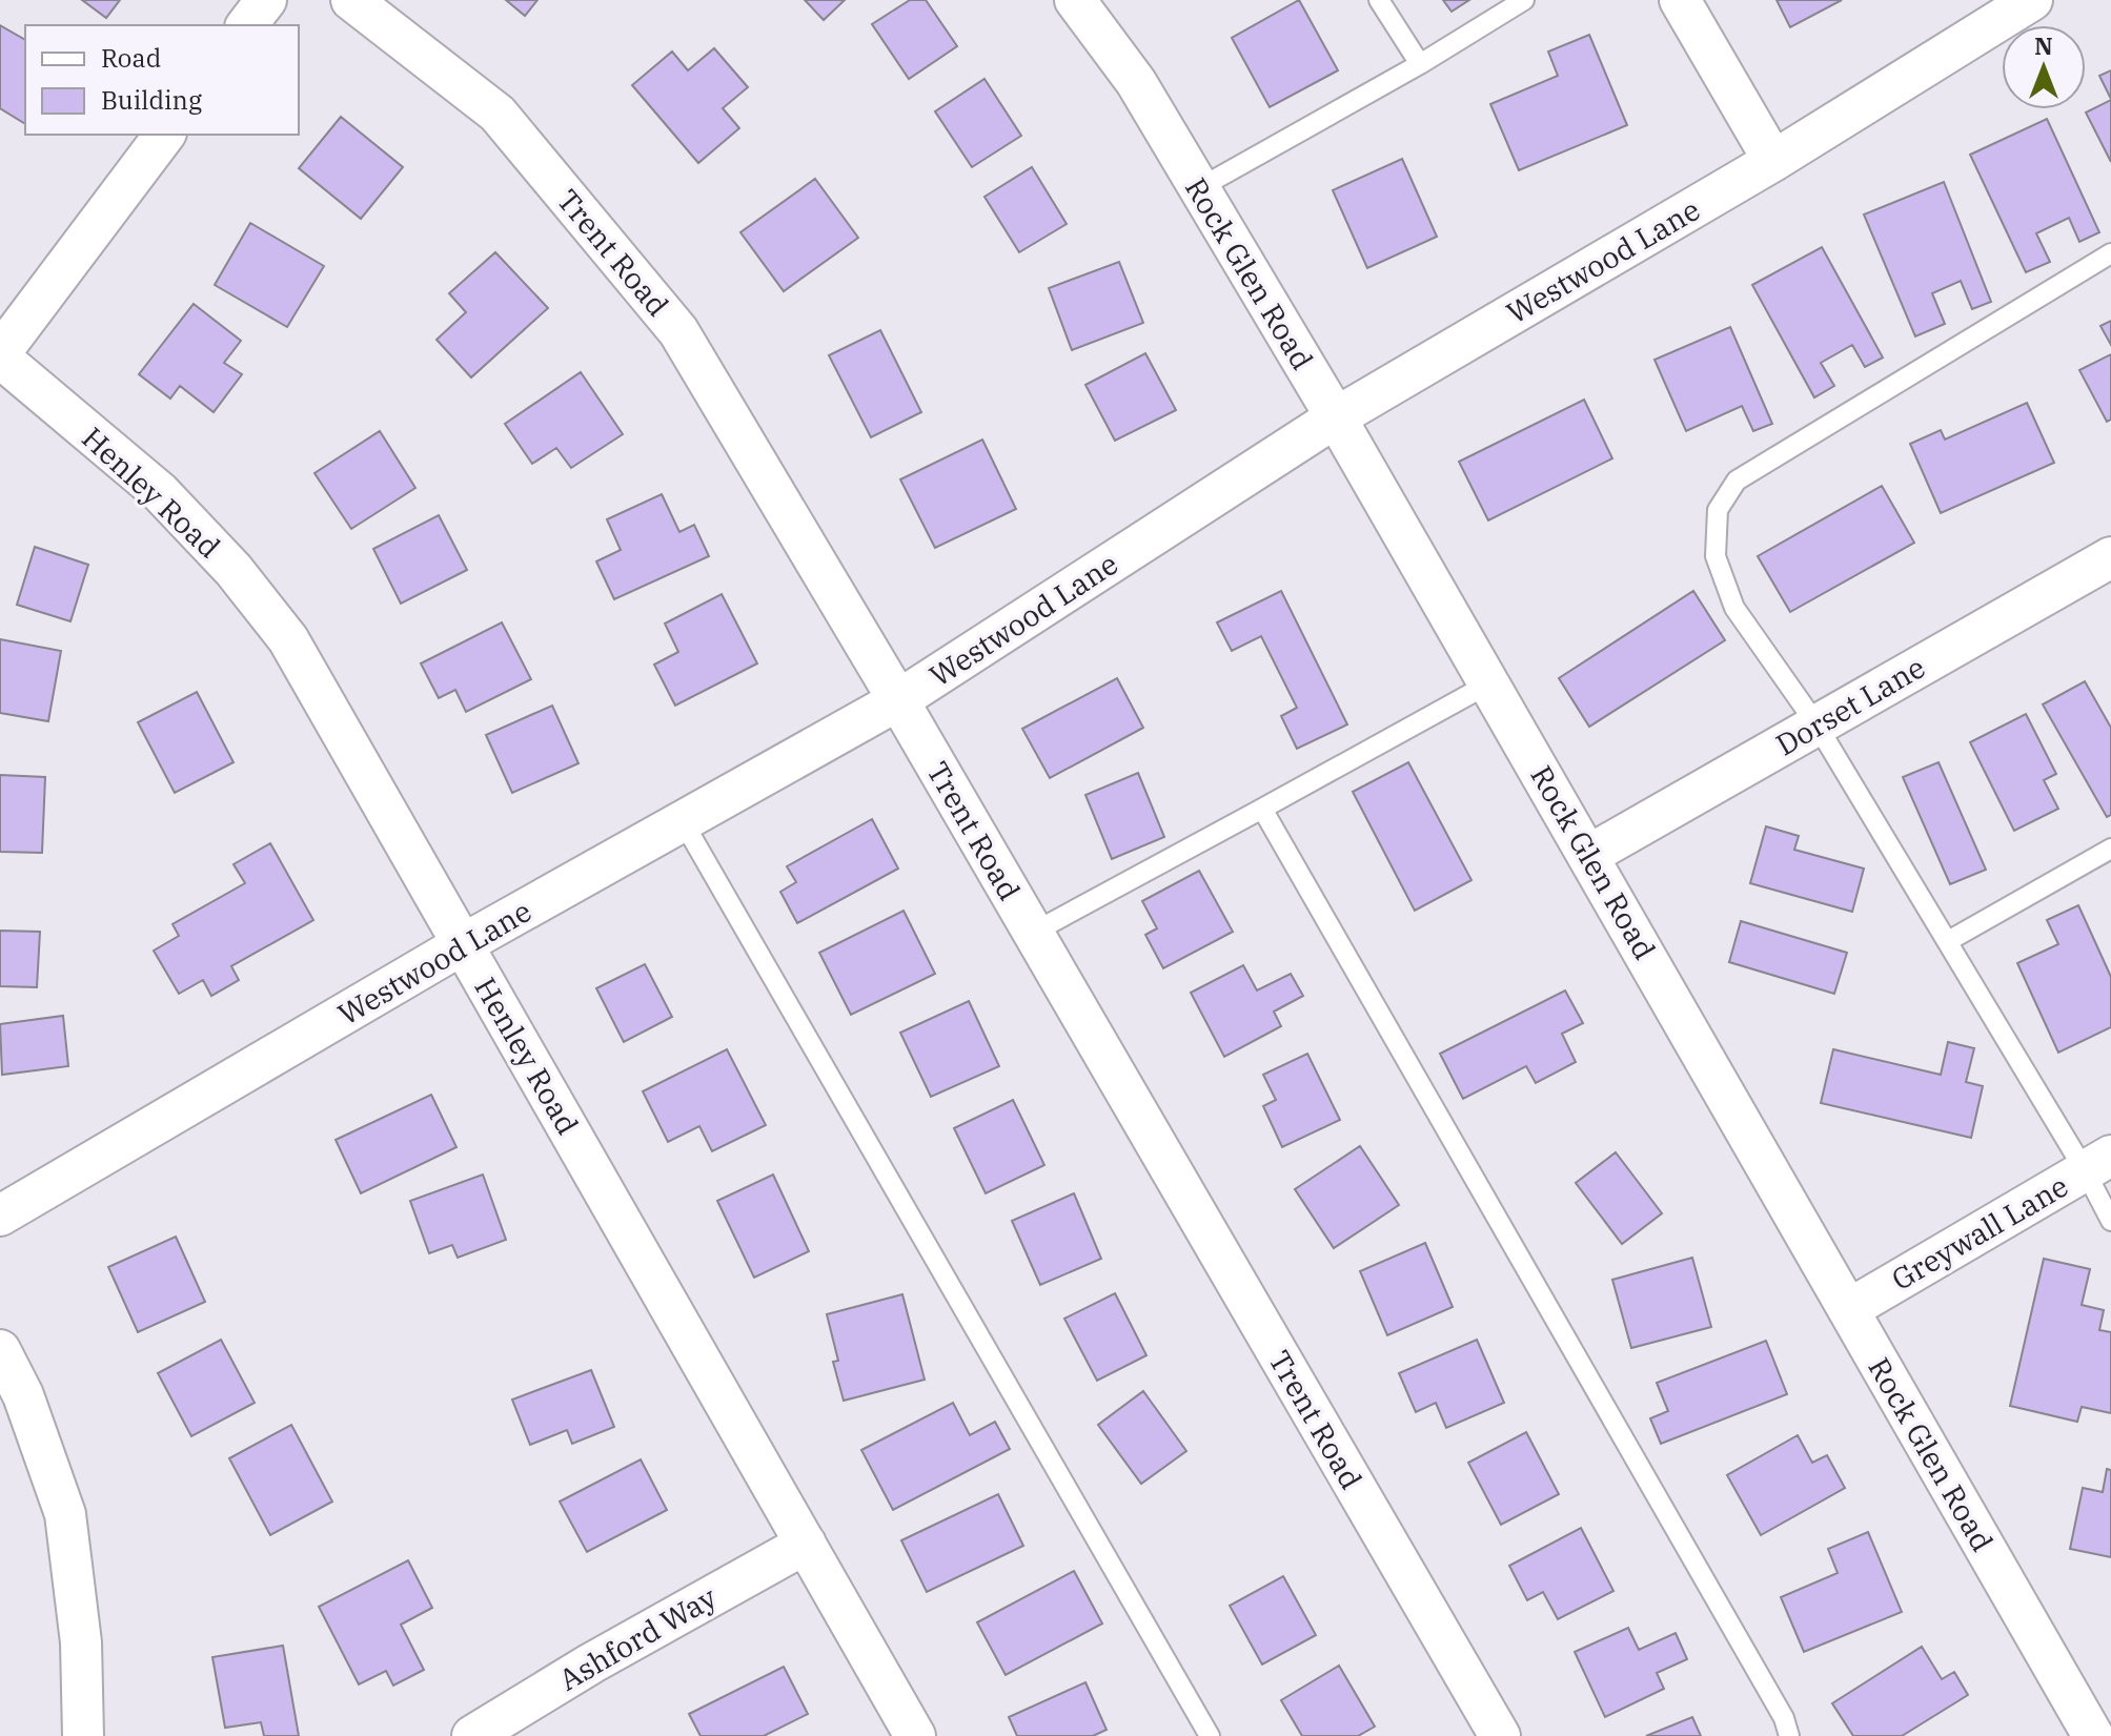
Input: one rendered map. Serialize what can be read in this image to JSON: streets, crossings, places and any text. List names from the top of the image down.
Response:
{
  "streets": {
    "street": [
      "Trent Road",
      "Westwood Lane",
      "Rock Glen Road",
      "Henley Road",
      "Dorset Lane",
      "Greywall Lane",
      "Ashford Way"
    ]
  },
  "crossings": [
    ["Trent Road", "Westwood Lane"],
    ["Westwood Lane", "Rock Glen Road"],
    ["Westwood Lane", "Henley Road"],
    ["Rock Glen Road", "Dorset Lane"],
    ["Rock Glen Road", "Greywall Lane"],
    ["Henley Road", "Ashford Way"]
  ],
  "legend": ["Road", "Building"],
  "north": "top"
}
